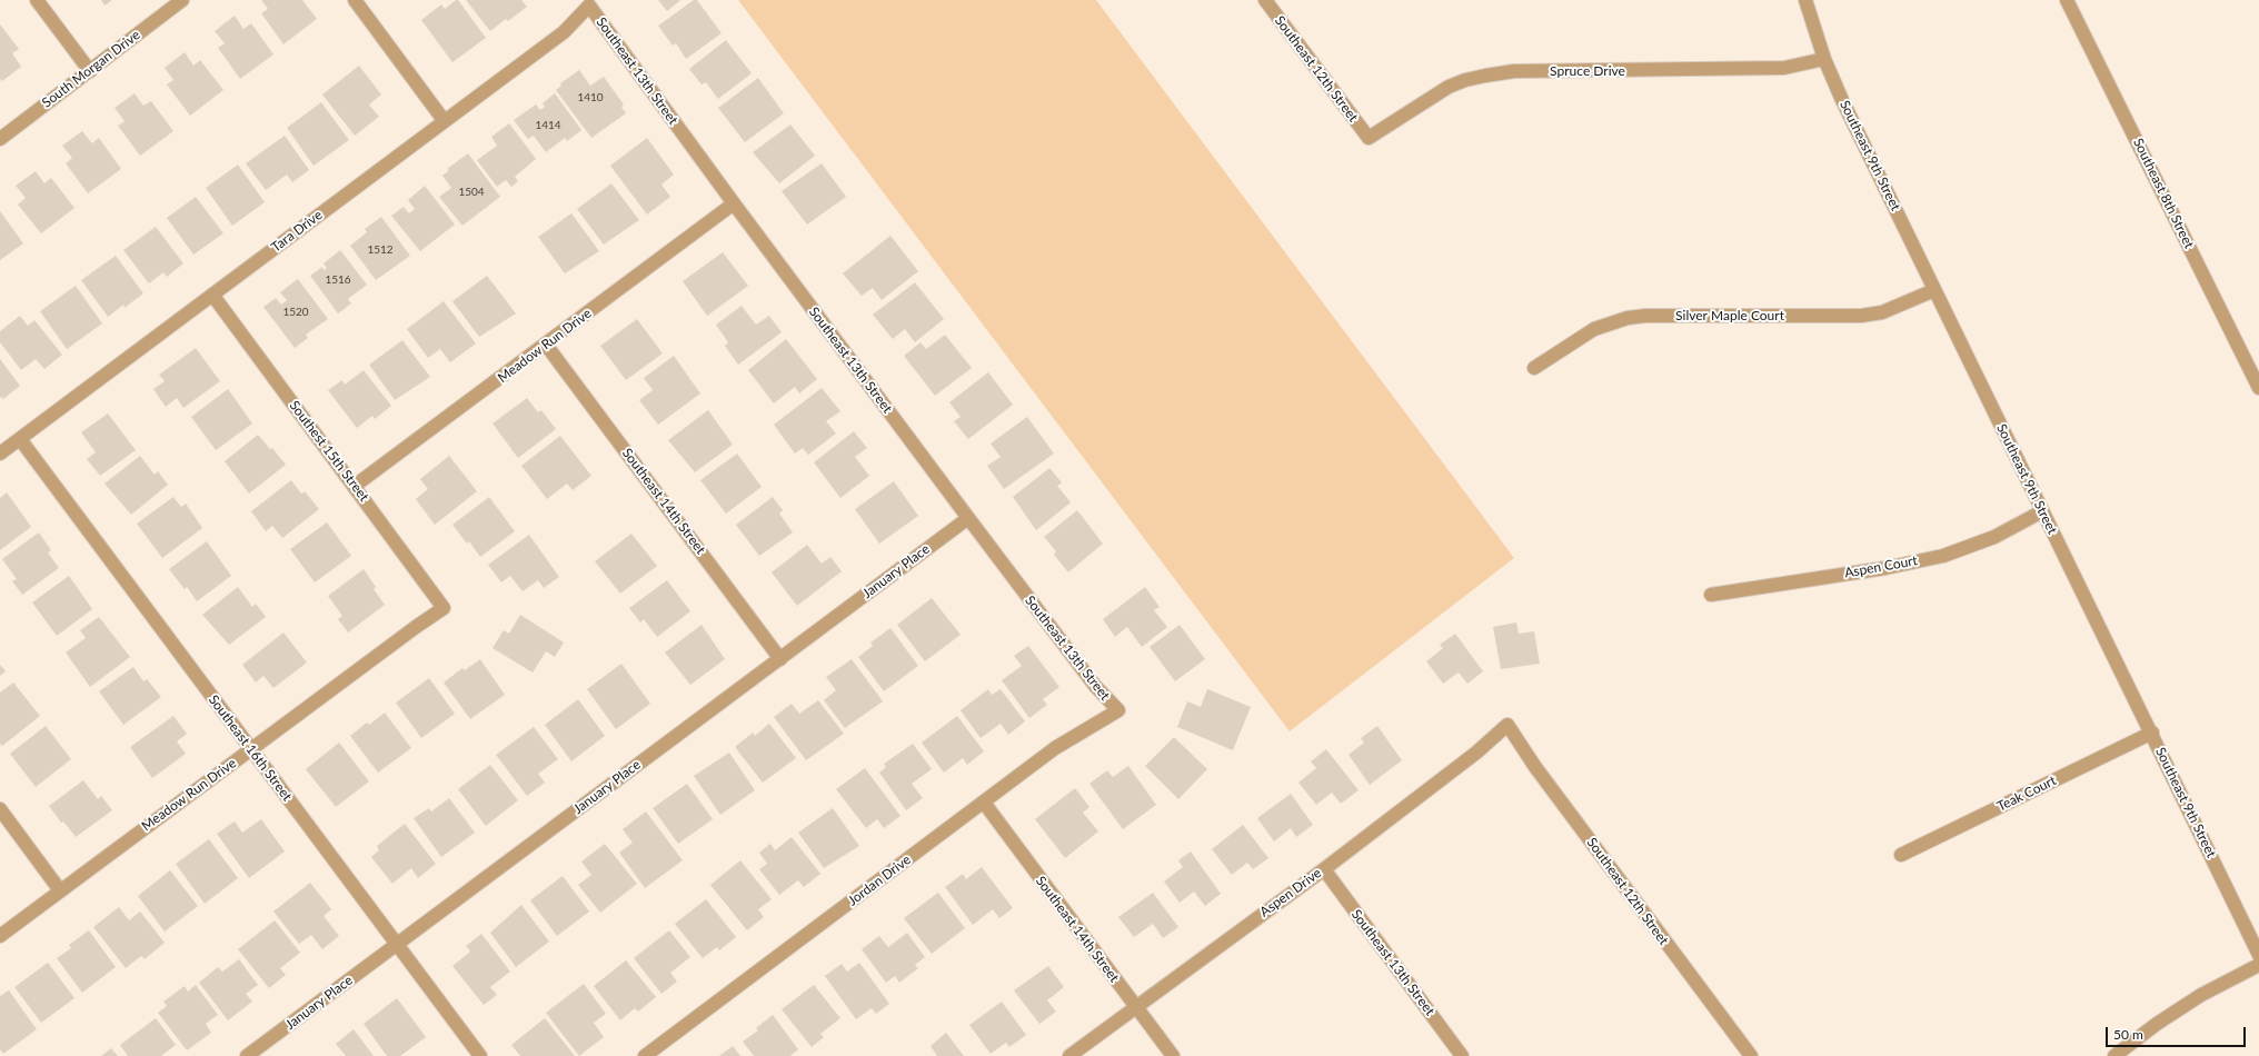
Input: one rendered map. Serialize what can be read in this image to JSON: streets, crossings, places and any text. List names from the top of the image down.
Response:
{
  "streets": {
    "street": [
      "South Morgan Drive",
      "Southeast 12th Street",
      "Southeast 13th Street",
      "Spruce Drive",
      "Southeast 9th Street",
      "Southeast 8th Street",
      "Tara Drive",
      "Silver Maple Court",
      "Meadow Run Drive",
      "Southest 15th Street",
      "Southeast 14th Street",
      "Aspen Court",
      "January Place",
      "Southeast 16th Street",
      "Teak Court",
      "Jordan Drive",
      "Aspen Drive"
    ]
  },
  "crossings": [
    ["Southeast 12th Street", "Spruce Drive"],
    ["Southeast 12th Street", "Aspen Drive"],
    ["Southeast 13th Street", "Tara Drive"],
    ["Southeast 13th Street", "Meadow Run Drive"],
    ["Southeast 13th Street", "January Place"],
    ["Southeast 13th Street", "Jordan Drive"],
    ["Southeast 13th Street", "Aspen Drive"],
    ["Spruce Drive", "Southeast 9th Street"],
    ["Southeast 9th Street", "Silver Maple Court"],
    ["Southeast 9th Street", "Aspen Court"],
    ["Southeast 9th Street", "Teak Court"],
    ["Tara Drive", "Southest 15th Street"],
    ["Tara Drive", "Southeast 16th Street"],
    ["Meadow Run Drive", "Southest 15th Street"],
    ["Meadow Run Drive", "Southeast 14th Street"],
    ["Meadow Run Drive", "Southeast 16th Street"],
    ["Southeast 14th Street", "January Place"],
    ["Southeast 14th Street", "Jordan Drive"],
    ["Southeast 14th Street", "Aspen Drive"],
    ["January Place", "Southeast 16th Street"]
  ],
  "house_numbers": [
    "1410",
    "1414",
    "1504",
    "1512",
    "1516",
    "1520"
  ],
  "scale_bar": "50 m"
}
